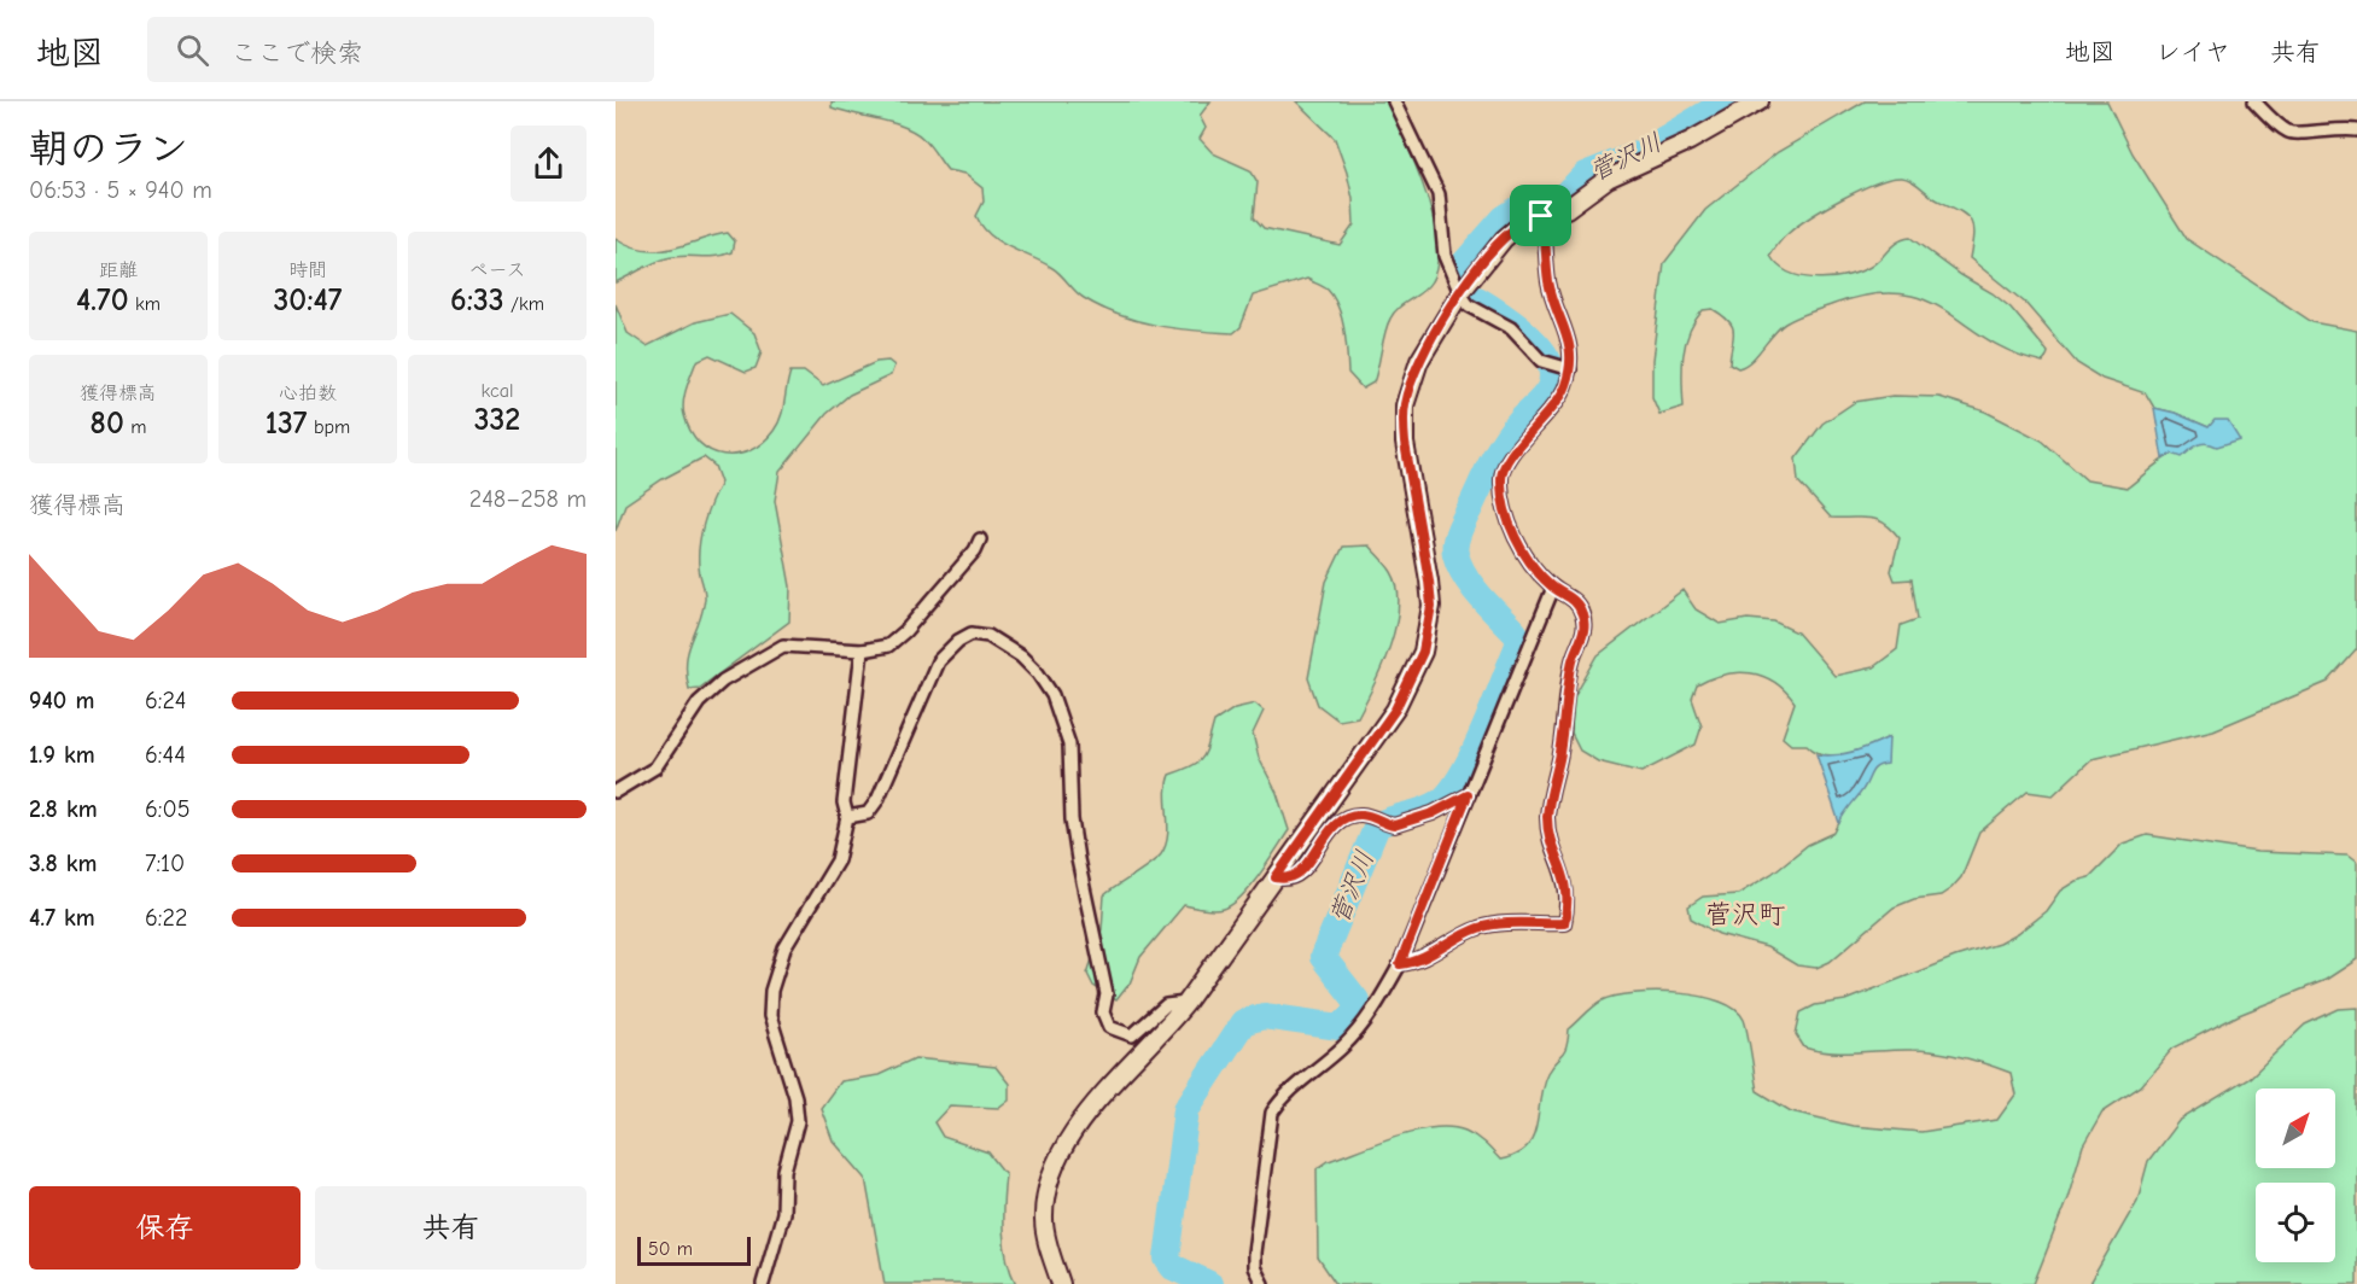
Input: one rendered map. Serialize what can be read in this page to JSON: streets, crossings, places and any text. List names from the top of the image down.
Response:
{
  "districts": ["菅沢町"],
  "water": ["菅沢川"],
  "scale_bar": "50 m",
  "north": "top right",
  "page": {
    "header": "地図",
    "search": "ここで検索",
    "nav": ["地図", "レイヤ", "共有"],
    "heading": ["朝のラン", "06:53 · 5 × 940 m"],
    "stats": [
      ["距離", "4.70 km"],
      ["時間", "30:47"],
      ["ペース", "6:33 /km"],
      ["獲得標高", "80 m"],
      ["心拍数", "137 bpm"],
      ["kcal", "332"]
    ],
    "chart": ["獲得標高", "248–258 m"],
    "list": [
      {
        "name": "940 m",
        "note": "6:24"
      },
      {
        "name": "1.9 km",
        "note": "6:44"
      },
      {
        "name": "2.8 km",
        "note": "6:05"
      },
      {
        "name": "3.8 km",
        "note": "7:10"
      },
      {
        "name": "4.7 km",
        "note": "6:22"
      }
    ],
    "buttons": ["保存", "共有"],
    "scale": "50 m"
  }
}
